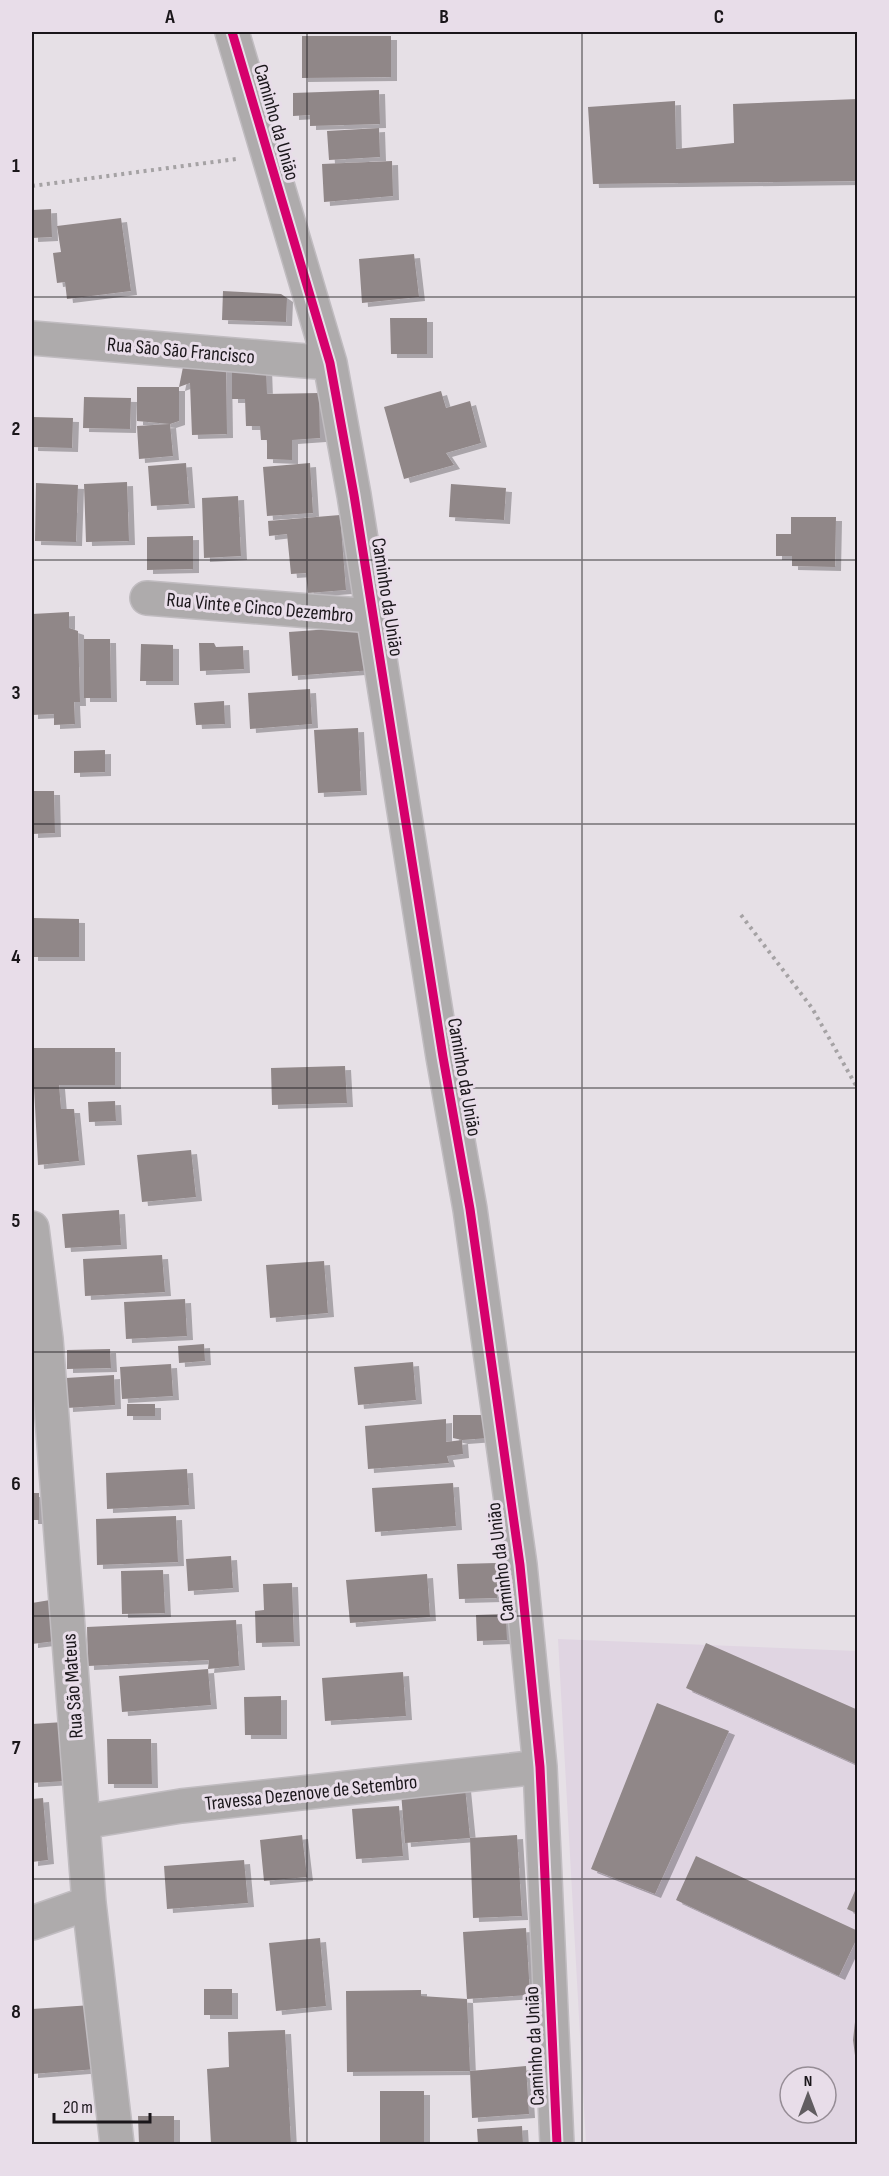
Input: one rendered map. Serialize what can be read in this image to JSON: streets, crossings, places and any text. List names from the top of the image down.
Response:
{
  "streets": {
    "street": [
      "Caminho da União",
      "Rua São São Francisco",
      "Rua Vinte e Cinco Dezembro",
      "Rua São Mateus",
      "Travessa Dezenove de Setembro"
    ]
  },
  "crossings": [
    ["Caminho da União", "Rua São São Francisco"],
    ["Caminho da União", "Rua Vinte e Cinco Dezembro"],
    ["Caminho da União", "Travessa Dezenove de Setembro"],
    ["Rua São Mateus", "Travessa Dezenove de Setembro"]
  ],
  "scale_bar": "20 m",
  "north": "top",
  "grid": {
    "columns": ["A", "B", "C"],
    "rows": [
      "1",
      "2",
      "3",
      "4",
      "5",
      "6",
      "7",
      "8"
    ]
  }
}
